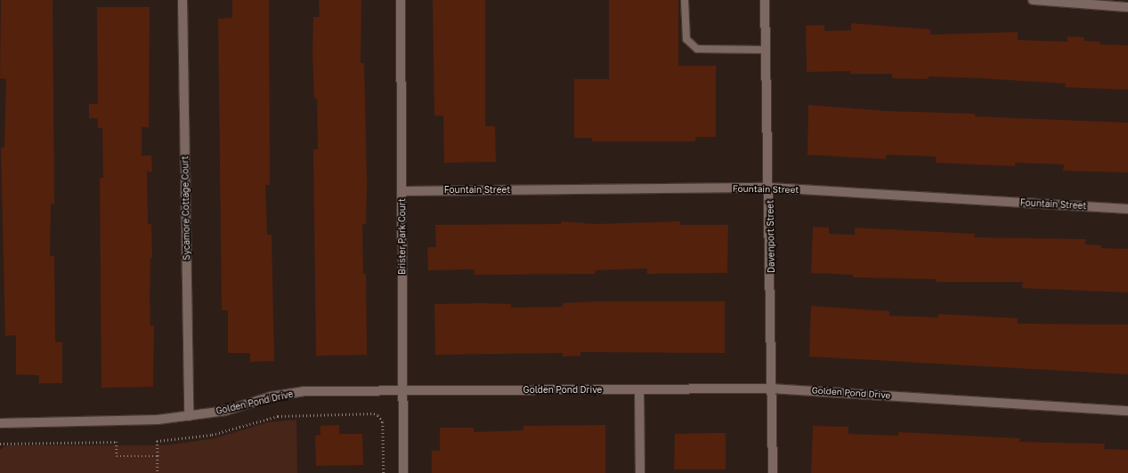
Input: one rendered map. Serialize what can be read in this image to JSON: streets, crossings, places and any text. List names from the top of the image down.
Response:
{
  "streets": {
    "street": [
      "Fountain Street",
      "Sycamore Cottage Court",
      "Brister Park Court",
      "Davenport Street",
      "Golden Pond Drive"
    ]
  },
  "crossings": [
    ["Fountain Street", "Brister Park Court"],
    ["Fountain Street", "Davenport Street"],
    ["Sycamore Cottage Court", "Golden Pond Drive"],
    ["Brister Park Court", "Golden Pond Drive"],
    ["Davenport Street", "Golden Pond Drive"]
  ]
}
